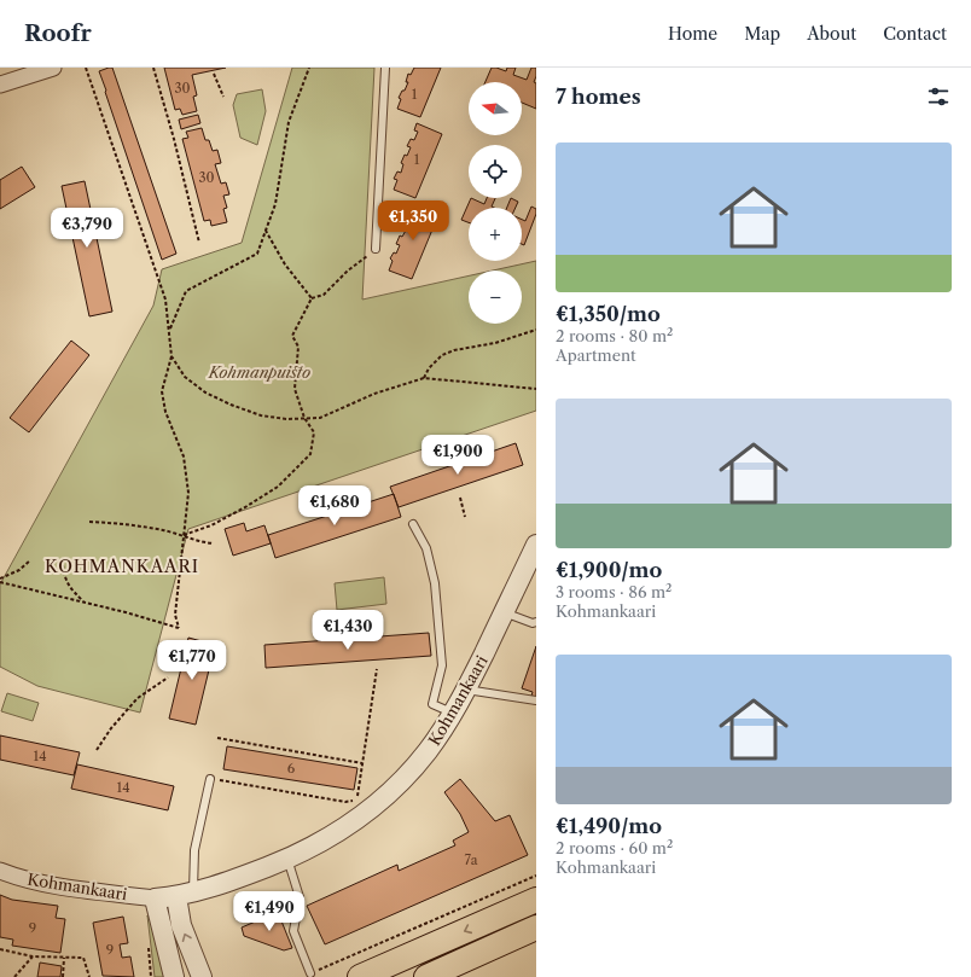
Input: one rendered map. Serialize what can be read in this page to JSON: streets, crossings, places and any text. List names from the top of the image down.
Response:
{
  "streets": {
    "street": ["Kohmankaari"]
  },
  "districts": ["KOHMANKAARI"],
  "parks": ["Kohmanpuisto"],
  "house_numbers": [
    "30",
    "1",
    "1",
    "30",
    "14",
    "6",
    "14",
    "7a",
    "9",
    "9"
  ],
  "north": "left",
  "page": {
    "header": "Roofr",
    "nav": [
      "Home",
      "Map",
      "About",
      "Contact"
    ],
    "heading": "7 homes",
    "map_buttons": ["+", "−"],
    "list": [
      {
        "name": "€1,350/mo",
        "note": "2 rooms · 80 m² · Apartment"
      },
      {
        "name": "€1,900/mo",
        "note": "3 rooms · 86 m² · Kohmankaari"
      },
      {
        "name": "€1,490/mo",
        "note": "2 rooms · 60 m² · Kohmankaari"
      }
    ],
    "price": [
      "€1,350",
      "€3,790",
      "€1,900",
      "€1,680",
      "€1,430",
      "€1,770",
      "€1,490"
    ]
  }
}
